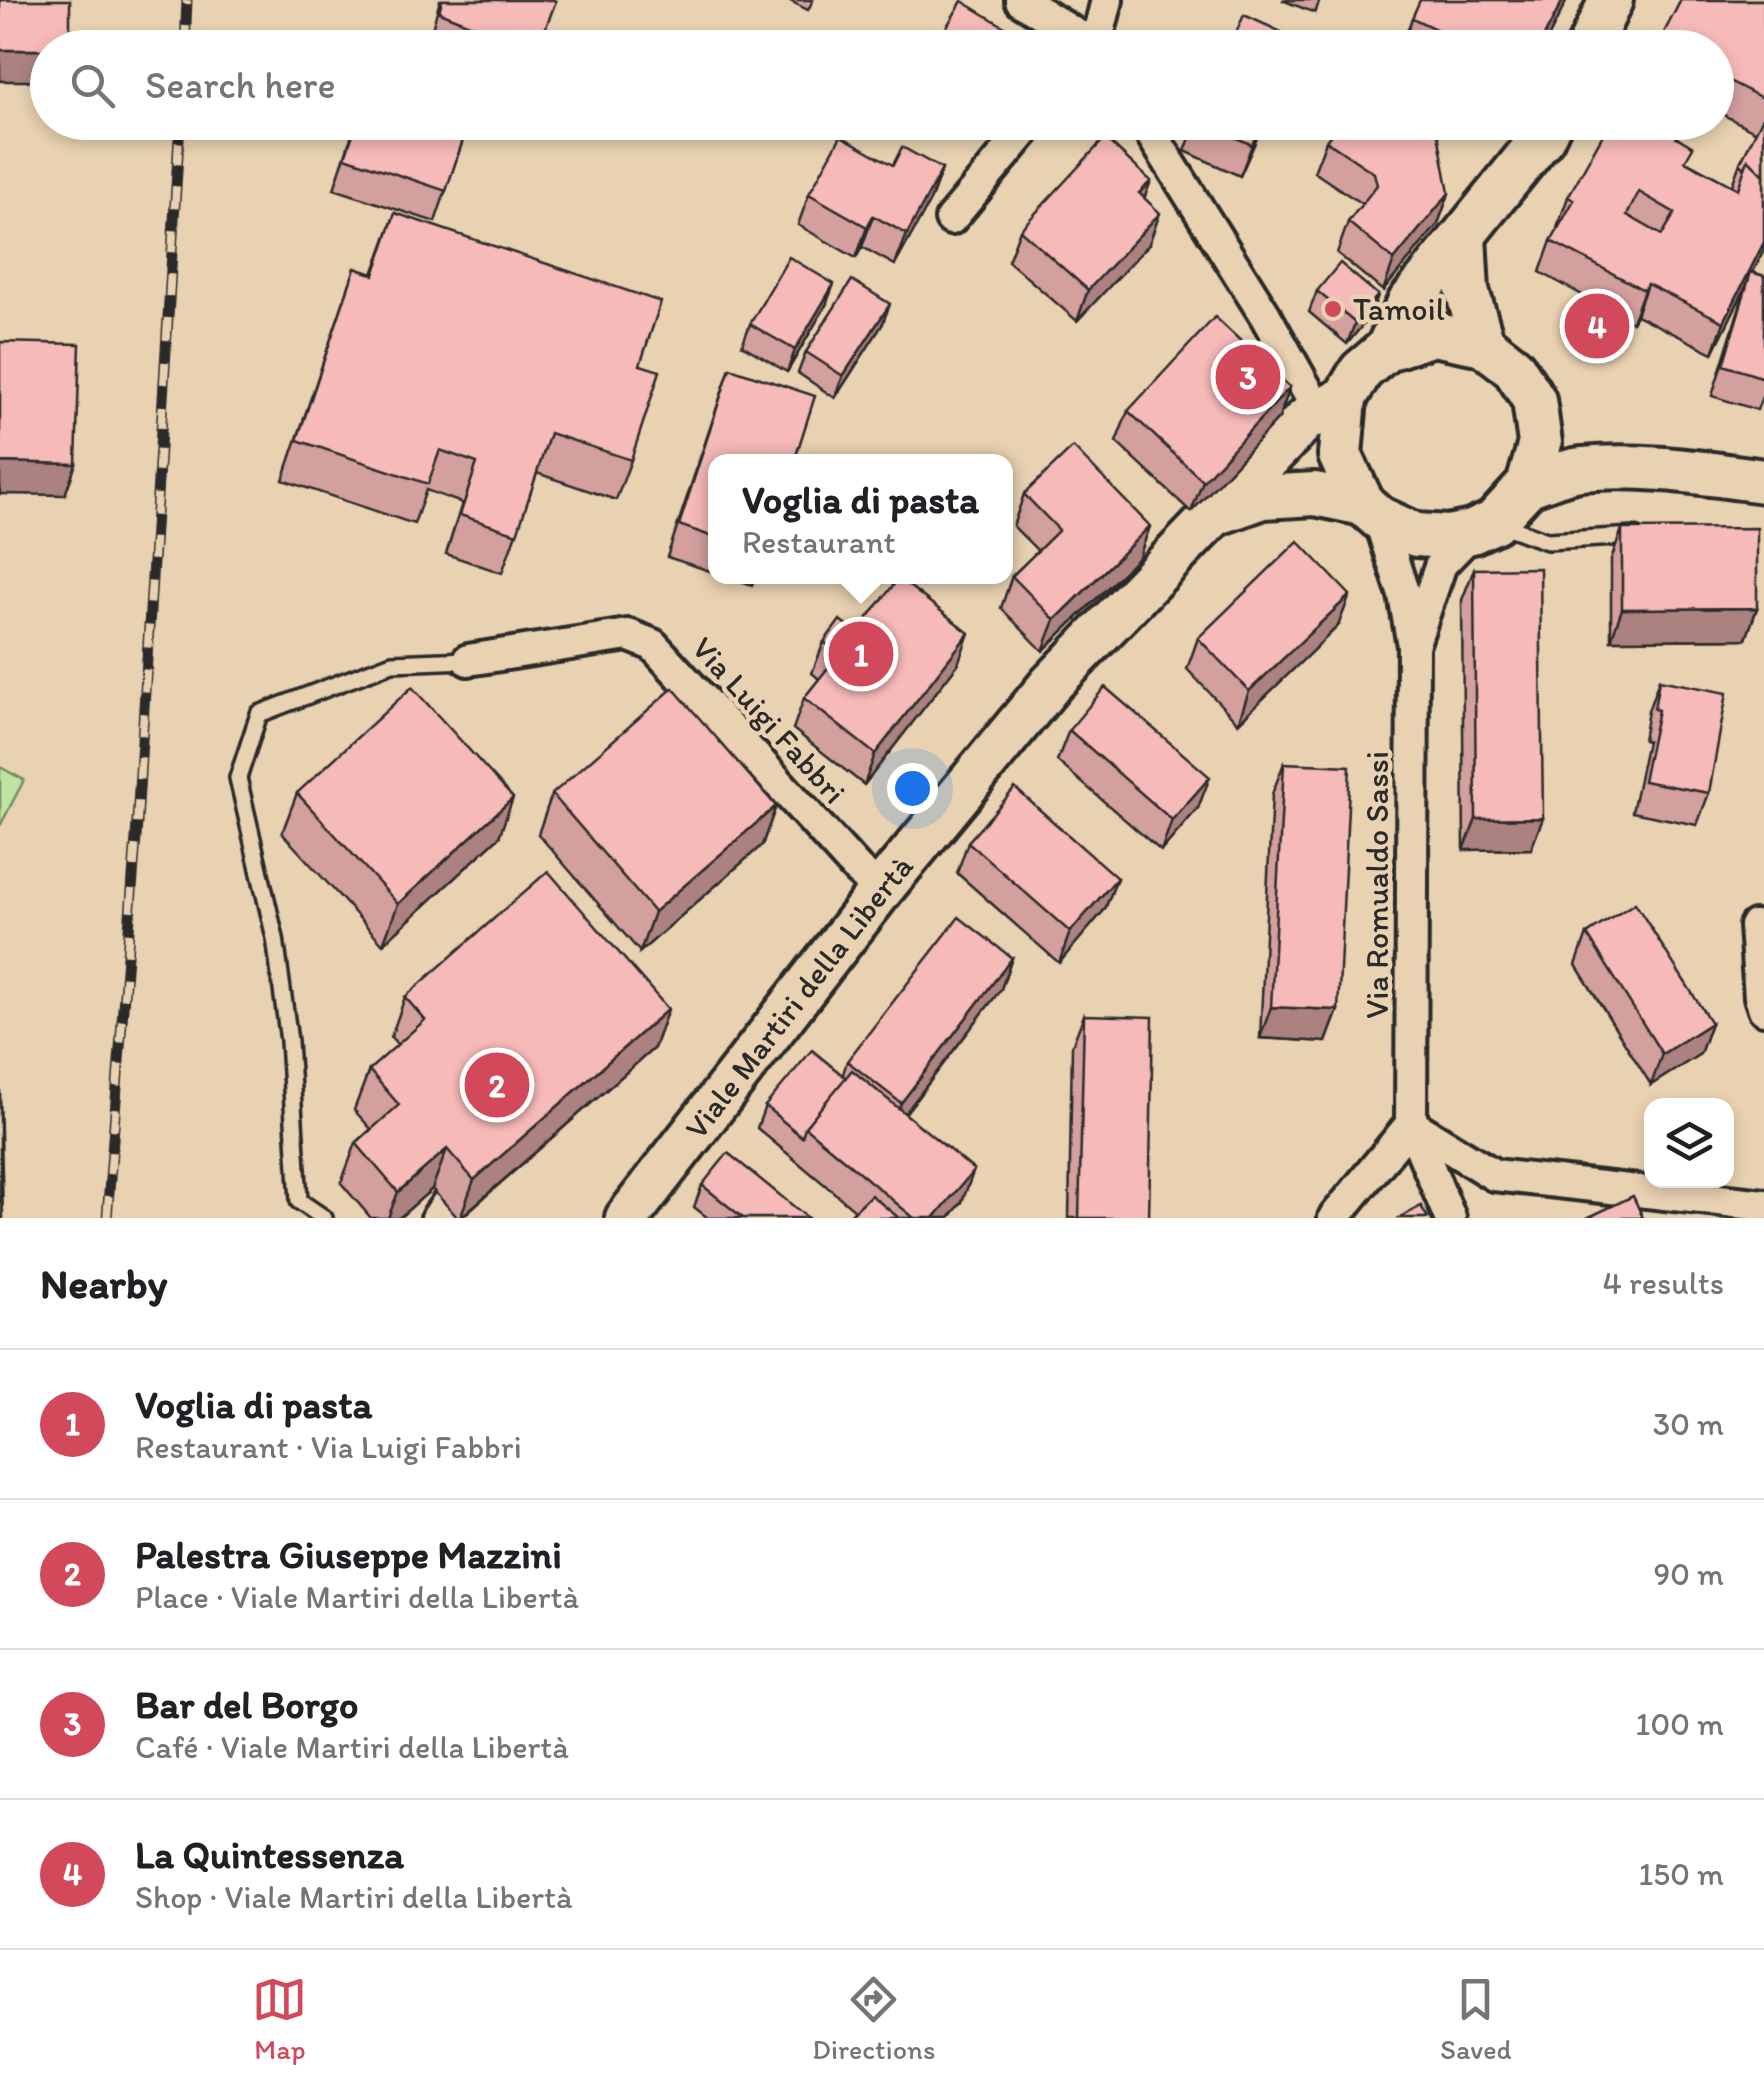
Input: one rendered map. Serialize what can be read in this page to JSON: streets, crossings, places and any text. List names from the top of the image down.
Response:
{
  "streets": {
    "main road": ["Viale Martiri della Libertà"],
    "street": ["Via Luigi Fabbri", "Via Romualdo Sassi"]
  },
  "crossings": [
    ["Via Luigi Fabbri", "Viale Martiri della Libertà"],
    ["Via Romualdo Sassi", "Viale Martiri della Libertà"]
  ],
  "places": ["Tamoil"],
  "page": {
    "search": "Search here",
    "pins": [
      "4",
      "3",
      "1",
      "2"
    ],
    "popup": ["Voglia di pasta", "Restaurant"],
    "heading": ["Nearby", "4 results"],
    "list": [
      {
        "mark": "1",
        "name": "Voglia di pasta",
        "note": "Restaurant · Via Luigi Fabbri",
        "value": "30 m"
      },
      {
        "mark": "2",
        "name": "Palestra Giuseppe Mazzini",
        "note": "Place · Viale Martiri della Libertà",
        "value": "90 m"
      },
      {
        "mark": "3",
        "name": "Bar del Borgo",
        "note": "Café · Viale Martiri della Libertà",
        "value": "100 m"
      },
      {
        "mark": "4",
        "name": "La Quintessenza",
        "note": "Shop · Viale Martiri della Libertà",
        "value": "150 m"
      }
    ],
    "nav": ["Map", "Directions", "Saved"]
  }
}
